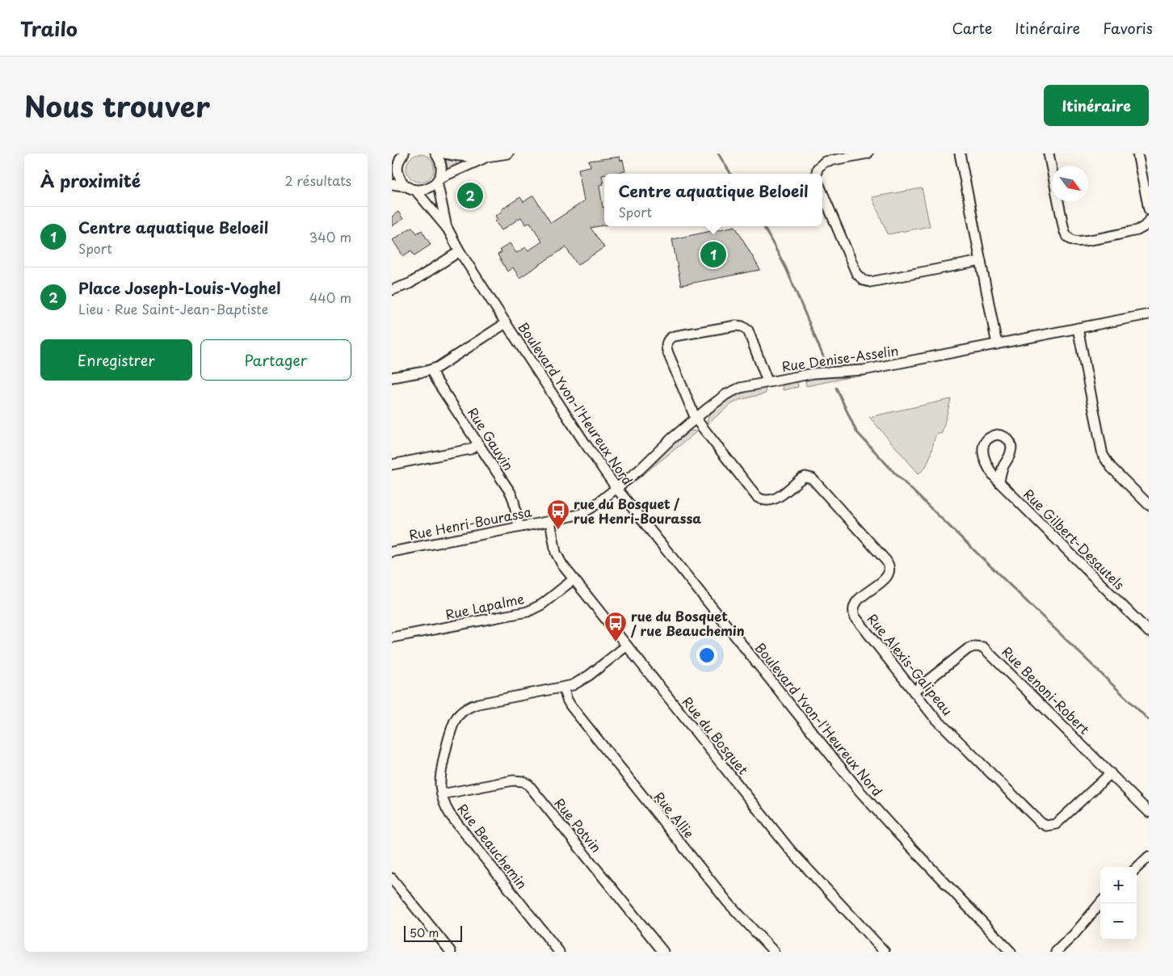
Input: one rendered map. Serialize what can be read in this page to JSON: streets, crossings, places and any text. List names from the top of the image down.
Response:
{
  "streets": {
    "street": [
      "Rue Denise-Asselin",
      "Boulevard Yvon-l'Heureux Nord",
      "Rue Gauvin",
      "Rue Henri-Bourassa",
      "Rue Gilbert-Desautels",
      "Rue Lapalme",
      "Rue Alexis-Galipeau",
      "Rue Benoni-Robert",
      "Rue du Bosquet",
      "Rue Allie",
      "Rue Potvin",
      "Rue Beauchemin"
    ]
  },
  "crossings": [
    ["Rue Denise-Asselin", "Boulevard Yvon-l'Heureux Nord"],
    ["Rue Denise-Asselin", "Rue Henri-Bourassa"],
    ["Rue Denise-Asselin", "Rue Alexis-Galipeau"],
    ["Boulevard Yvon-l'Heureux Nord", "Rue Henri-Bourassa"],
    ["Rue Gauvin", "Rue Henri-Bourassa"],
    ["Rue Henri-Bourassa", "Rue du Bosquet"],
    ["Rue Lapalme", "Rue du Bosquet"],
    ["Rue Alexis-Galipeau", "Rue Benoni-Robert"],
    ["Rue du Bosquet", "Rue Beauchemin"],
    ["Rue Allie", "Rue Beauchemin"],
    ["Rue Potvin", "Rue Beauchemin"]
  ],
  "places": {
    "bus stop": ["rue du Bosquet / rue Henri-Bourassa", "rue du Bosquet / rue Beauchemin"]
  },
  "scale_bar": "50 m",
  "north": "bottom right",
  "page": {
    "header": "Trailo",
    "nav": ["Carte", "Itinéraire", "Favoris"],
    "title": "Nous trouver",
    "buttons": [
      "Itinéraire",
      ["Enregistrer", "Partager"]
    ],
    "heading": ["À proximité", "2 résultats"],
    "popup": ["Centre aquatique Beloeil", "Sport"],
    "pins": ["2", "1"],
    "list": [
      {
        "mark": "1",
        "name": "Centre aquatique Beloeil",
        "note": "Sport",
        "value": "340 m"
      },
      {
        "mark": "2",
        "name": "Place Joseph-Louis-Voghel",
        "note": "Lieu · Rue Saint-Jean-Baptiste",
        "value": "440 m"
      }
    ],
    "map_buttons": ["+", "−"],
    "scale": "50 m"
  }
}
